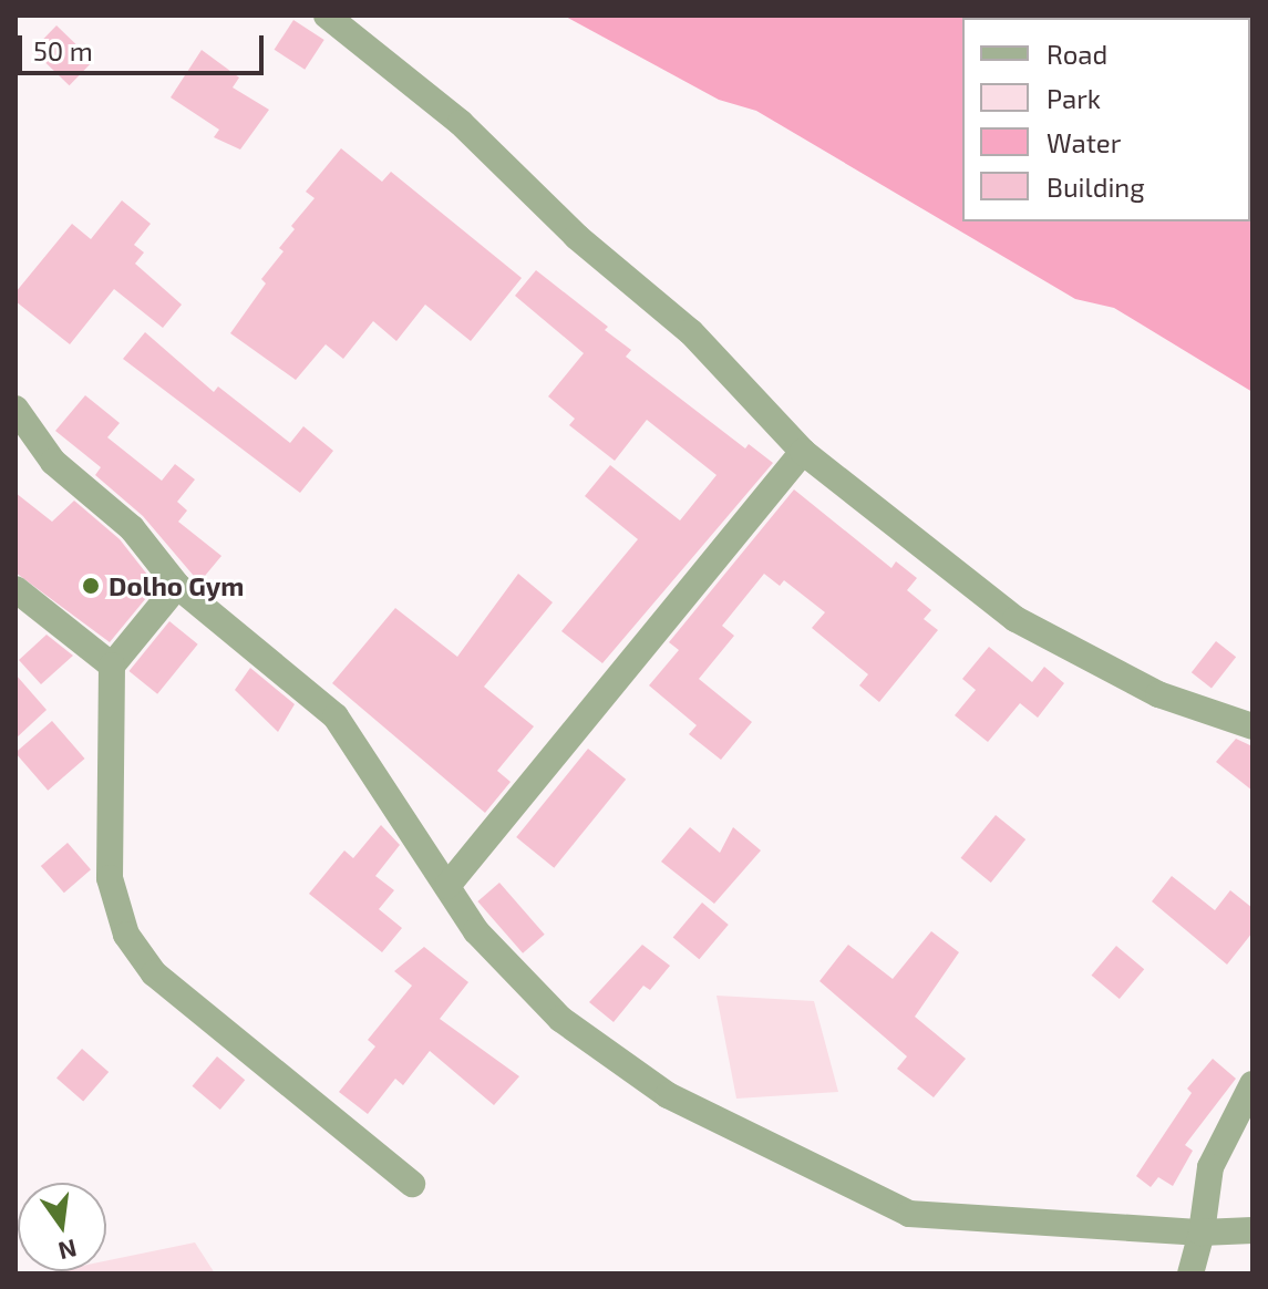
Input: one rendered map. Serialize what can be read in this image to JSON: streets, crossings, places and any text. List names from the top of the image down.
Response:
{
  "places": ["Dolho Gym"],
  "legend": [
    "Road",
    "Park",
    "Water",
    "Building"
  ],
  "scale_bar": "50 m",
  "north": "bottom"
}
